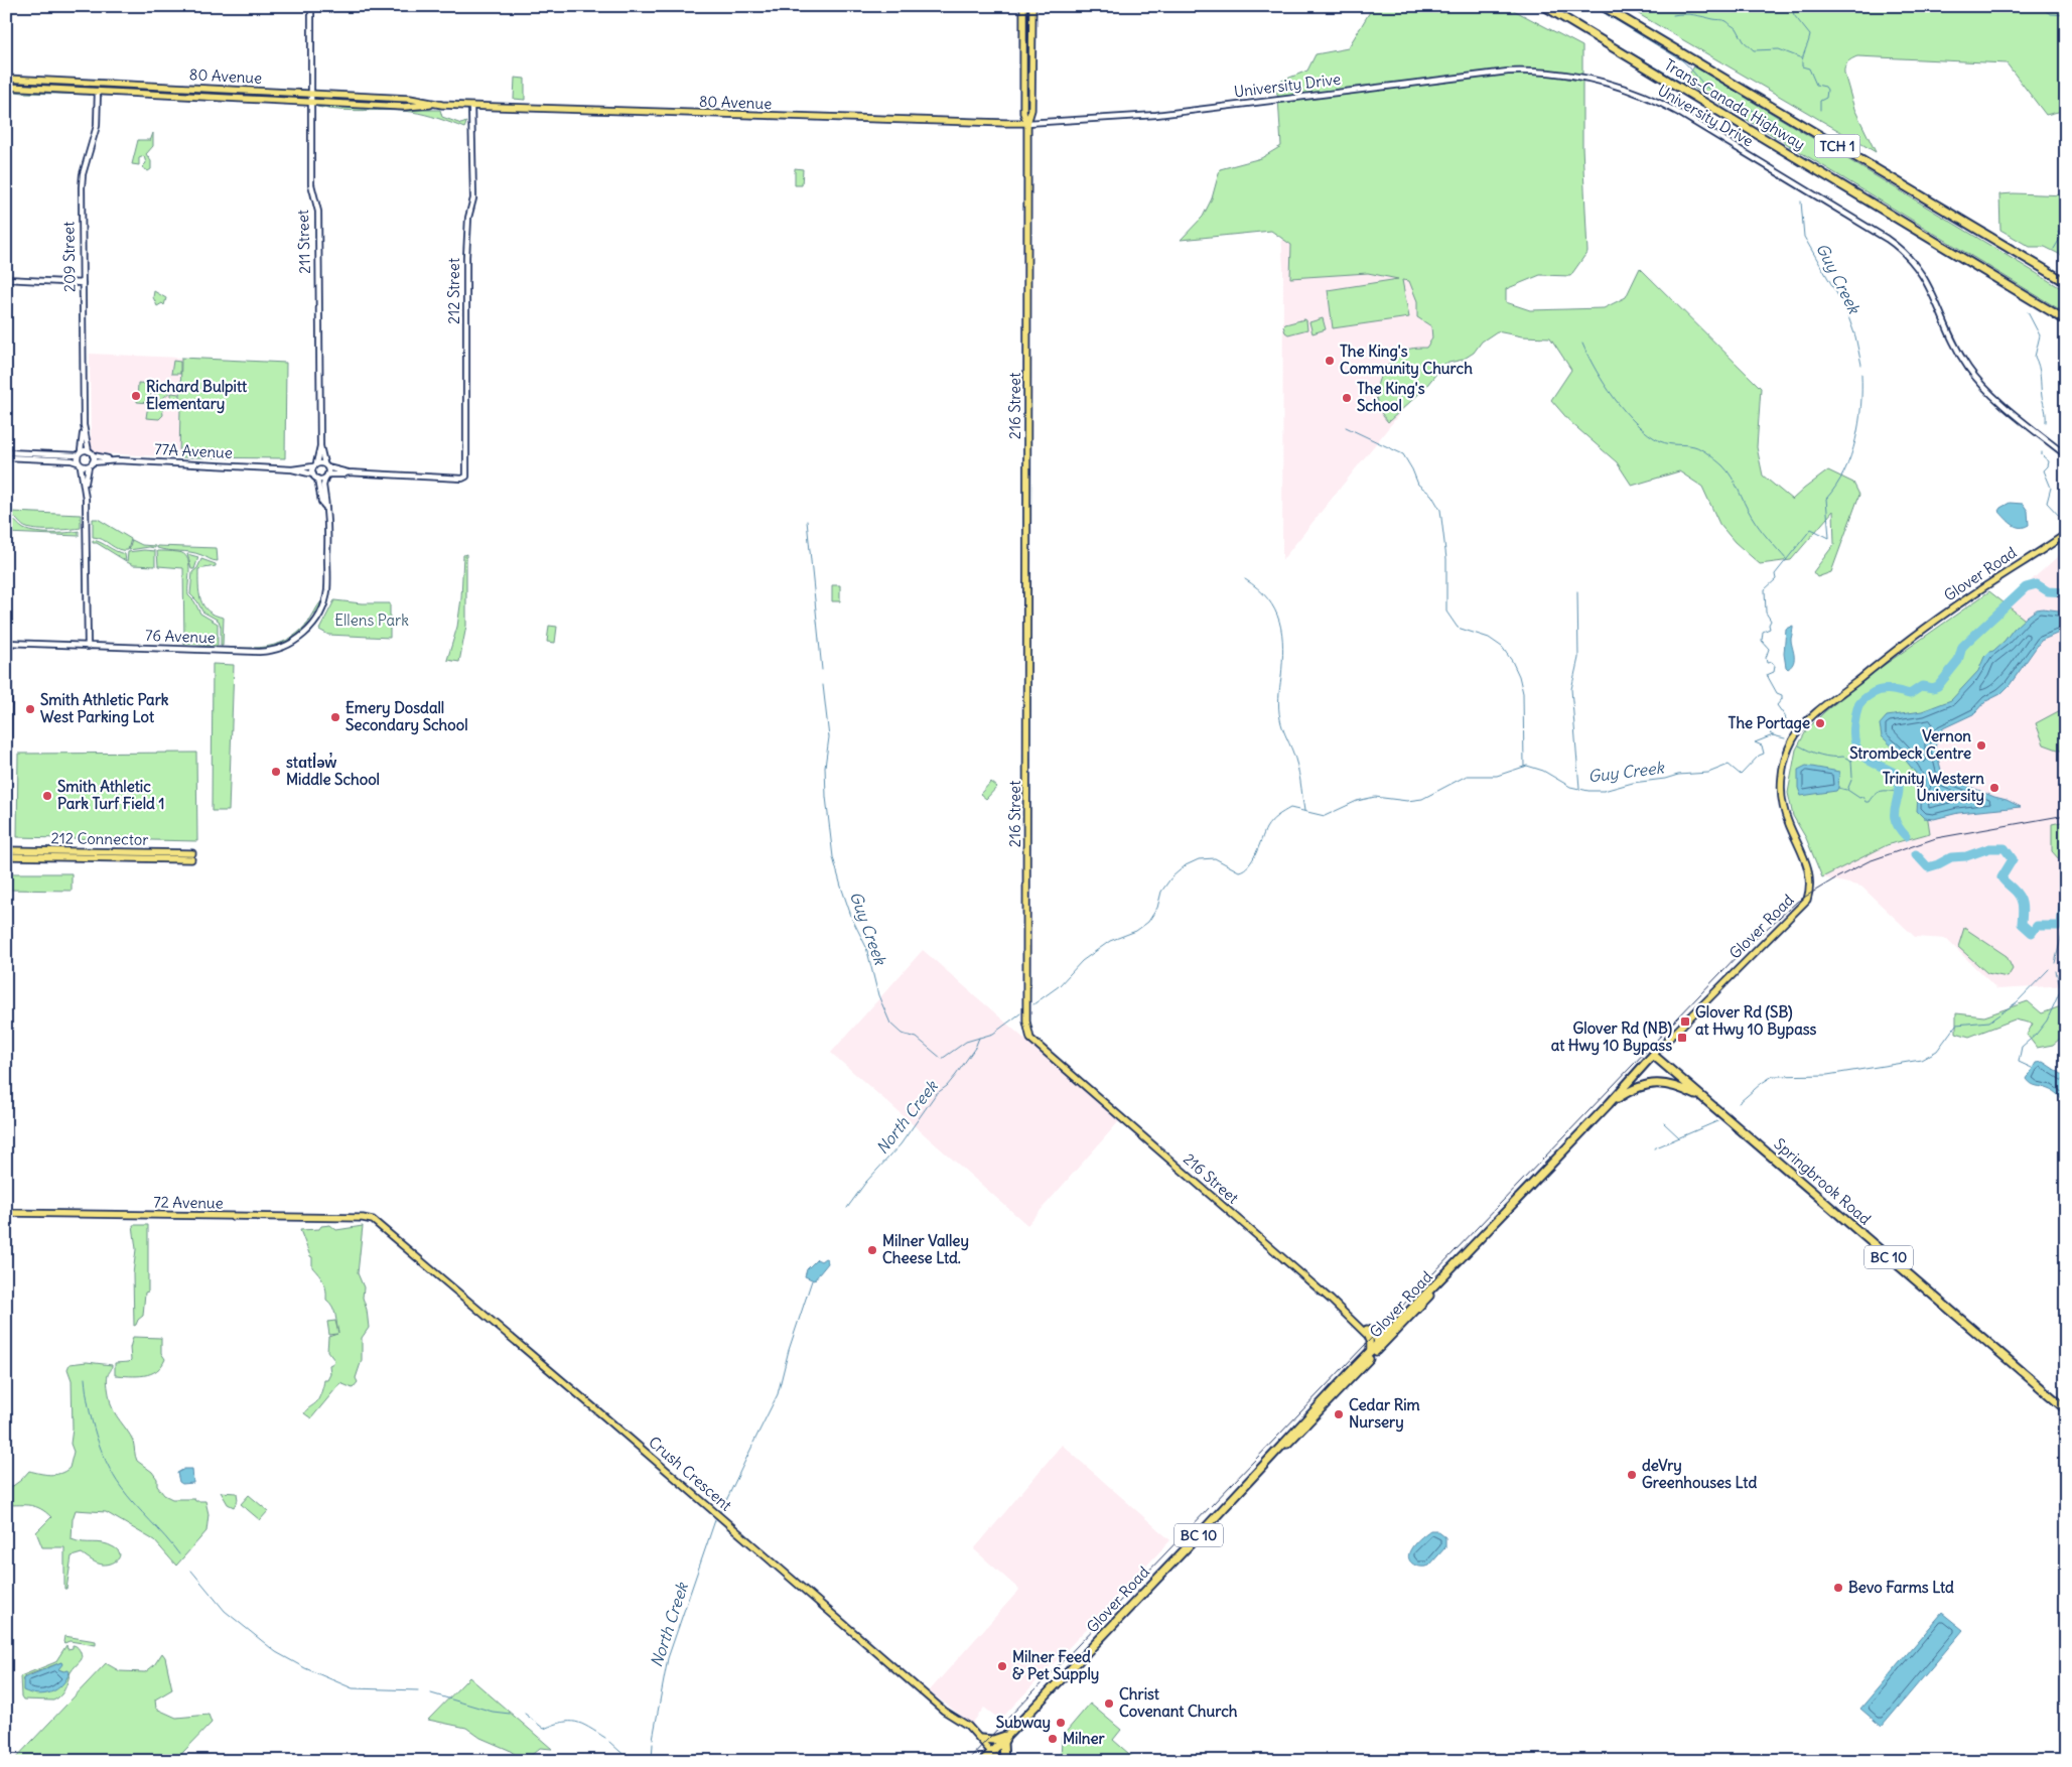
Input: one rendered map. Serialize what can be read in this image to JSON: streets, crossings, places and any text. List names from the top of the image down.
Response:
{
  "streets": {
    "highway": [
      "Trans-Canada Highway",
      "TCH 1",
      "Glover Road",
      "Springbrook Road",
      "BC 10"
    ],
    "main road": [
      "80 Avenue",
      "216 Street",
      "212 Connector",
      "72 Avenue",
      "Crush Crescent"
    ],
    "street": [
      "University Drive",
      "211 Street",
      "209 Street",
      "212 Street",
      "77A Avenue",
      "76 Avenue"
    ]
  },
  "crossings": [
    ["80 Avenue", "University Drive"],
    ["80 Avenue", "211 Street"],
    ["80 Avenue", "209 Street"],
    ["80 Avenue", "212 Street"],
    ["80 Avenue", "216 Street"],
    ["University Drive", "216 Street"],
    ["211 Street", "77A Avenue"],
    ["209 Street", "77A Avenue"],
    ["216 Street", "Glover Road"],
    ["Glover Road", "Springbrook Road"],
    ["Glover Road", "Crush Crescent"],
    ["72 Avenue", "Crush Crescent"]
  ],
  "water": ["Guy Creek", "North Creek"],
  "parks": ["Ellens Park"],
  "places": {
    "other": [
      "The King's Community Church",
      "Richard Bulpitt Elementary",
      "The King's School",
      "Smith Athletic Park West Parking Lot",
      "Emery Dosdall Secondary School",
      "The Portage",
      "Vernon Strombeck Centre",
      "stɑtl̓əw̓ Middle School",
      "Trinity Western University",
      "Smith Athletic Park Turf Field 1",
      "Milner Valley Cheese Ltd.",
      "Cedar Rim Nursery",
      "deVry Greenhouses Ltd",
      "Bevo Farms Ltd",
      "Milner Feed & Pet Supply",
      "Christ Covenant Church",
      "Subway",
      "Milner"
    ],
    "transit": ["Glover Rd (SB) at Hwy 10 Bypass", "Glover Rd (NB) at Hwy 10 Bypass"]
  }
}
